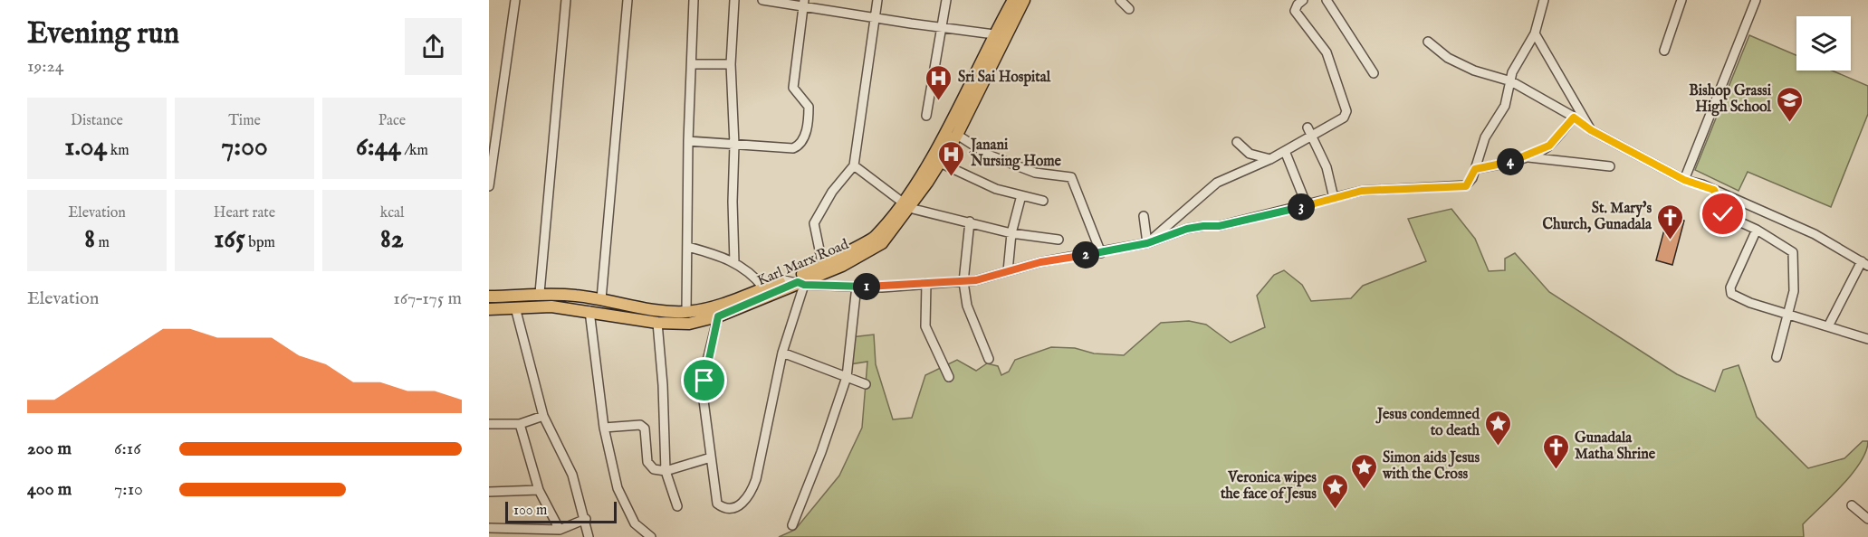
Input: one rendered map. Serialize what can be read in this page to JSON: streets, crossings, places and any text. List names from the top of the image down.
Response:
{
  "streets": {
    "main road": ["Karl Marx Road"]
  },
  "places": {
    "hospital": ["Sri Sai Hospital", "Janani Nursing Home"],
    "school or university": ["Bishop Grassi High School"],
    "church": ["St. Mary's Church, Gunadala", "Gunadala Matha Shrine"],
    "place": ["Jesus condemned to death", "Simon aids Jesus with the Cross", "Veronica wipes the face of Jesus"]
  },
  "scale_bar": "100 m",
  "page": {
    "heading": ["Evening run", "19:24"],
    "stats": [
      ["Distance", "1.04 km"],
      ["Time", "7:00"],
      ["Pace", "6:44 /km"],
      ["Elevation", "8 m"],
      ["Heart rate", "165 bpm"],
      ["kcal", "82"]
    ],
    "pins": [
      "4",
      "3",
      "2",
      "1"
    ],
    "chart": ["Elevation", "167–175 m"],
    "list": [
      {
        "name": "200 m",
        "note": "6:16"
      },
      {
        "name": "400 m",
        "note": "7:10"
      }
    ],
    "scale": "100 m"
  }
}
